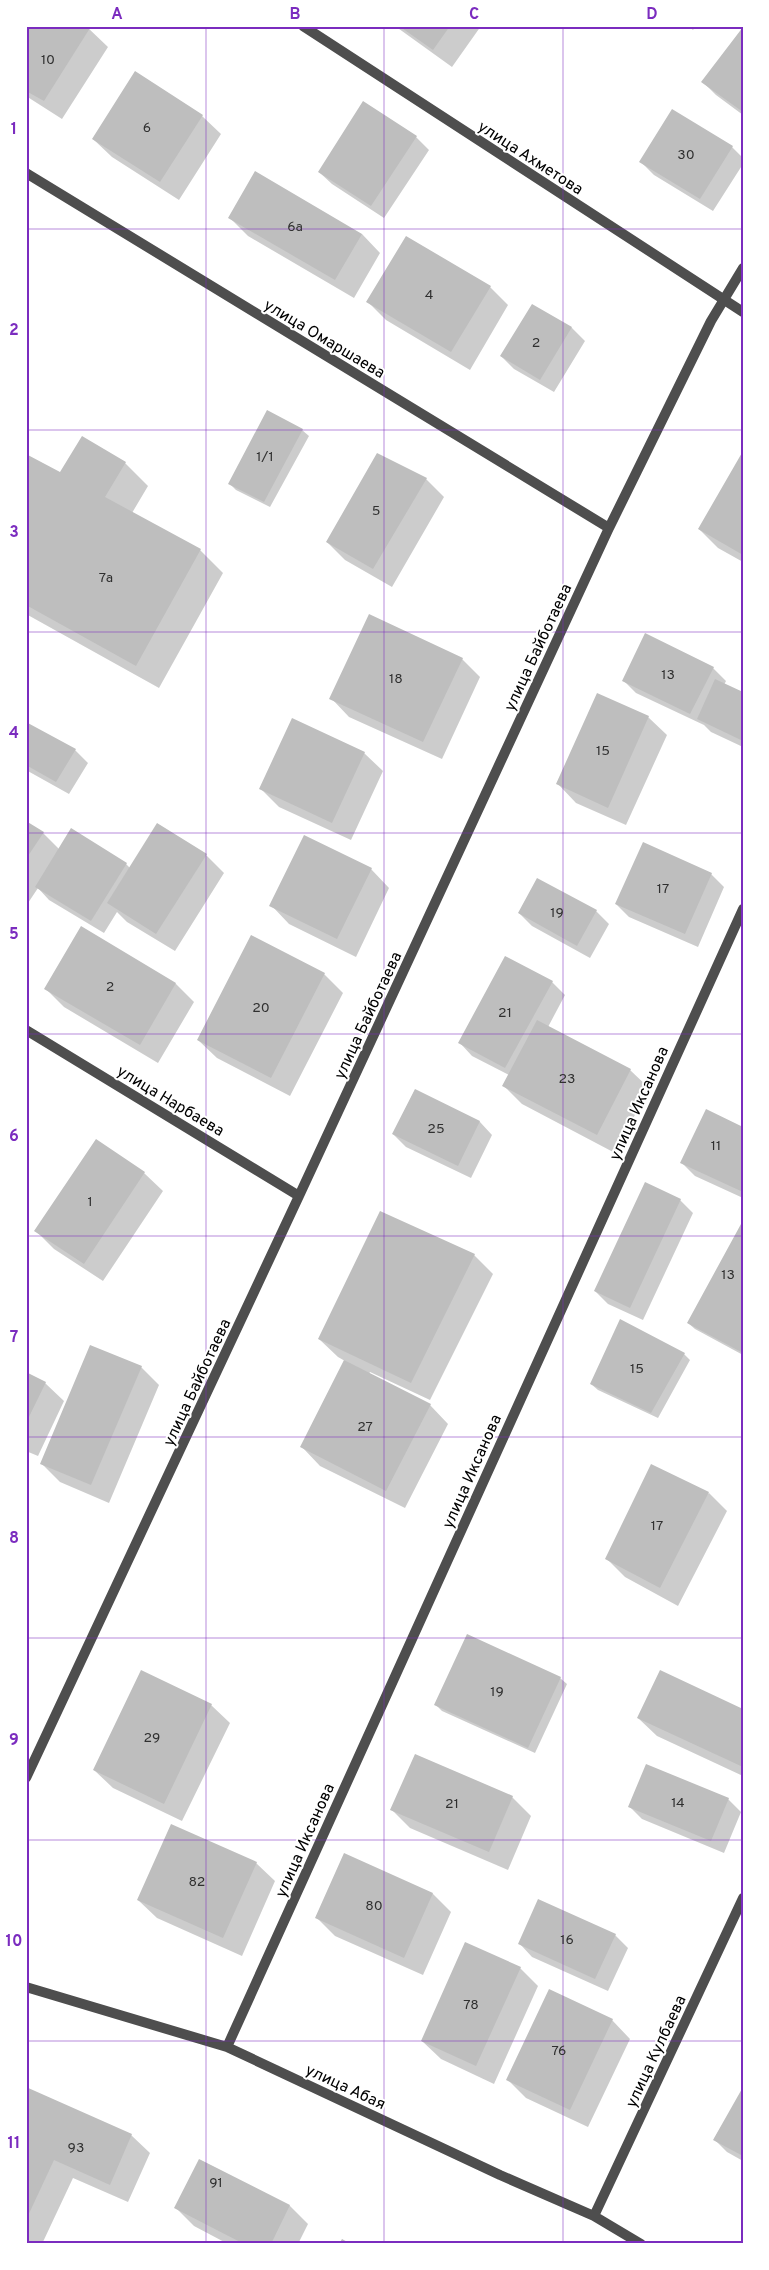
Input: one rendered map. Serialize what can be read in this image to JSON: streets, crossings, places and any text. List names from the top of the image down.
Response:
{
  "streets": {
    "street": [
      "улица Ахметова",
      "улица Омаршаева",
      "улица Байботаева",
      "улица Нарбаева",
      "улица Иксанова",
      "улица Кулбаева",
      "улица Абая"
    ]
  },
  "crossings": [
    ["улица Ахметова", "улица Байботаева"],
    ["улица Омаршаева", "улица Байботаева"],
    ["улица Байботаева", "улица Нарбаева"],
    ["улица Иксанова", "улица Абая"],
    ["улица Кулбаева", "улица Абая"]
  ],
  "house_numbers": [
    "10",
    "6",
    "30",
    "6а",
    "4",
    "2",
    "1/1",
    "5",
    "7а",
    "13",
    "18",
    "15",
    "17",
    "19",
    "2",
    "20",
    "21",
    "23",
    "25",
    "11",
    "1",
    "13",
    "15",
    "27",
    "17",
    "19",
    "29",
    "14",
    "21",
    "82",
    "80",
    "16",
    "78",
    "76",
    "93",
    "91"
  ],
  "grid": {
    "columns": [
      "A",
      "B",
      "C",
      "D"
    ],
    "rows": [
      "1",
      "2",
      "3",
      "4",
      "5",
      "6",
      "7",
      "8",
      "9",
      "10",
      "11"
    ]
  }
}
